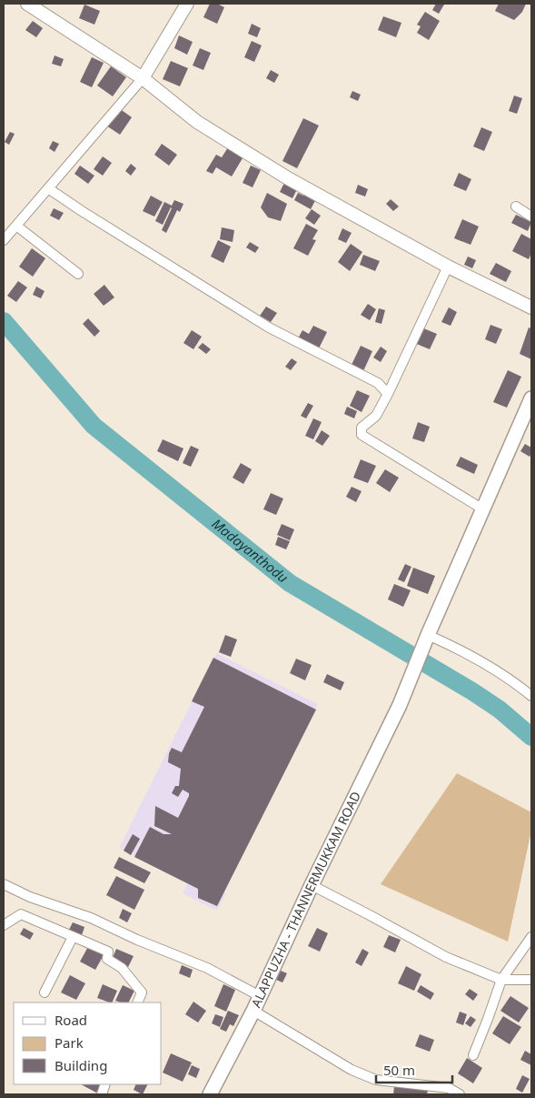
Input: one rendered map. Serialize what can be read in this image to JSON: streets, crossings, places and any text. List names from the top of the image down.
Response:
{
  "streets": {
    "main road": ["ALAPPUZHA - THANNERMUKKAM ROAD"]
  },
  "water": ["Madayanthodu"],
  "legend": ["Road", "Park", "Building"],
  "scale_bar": "50 m"
}
